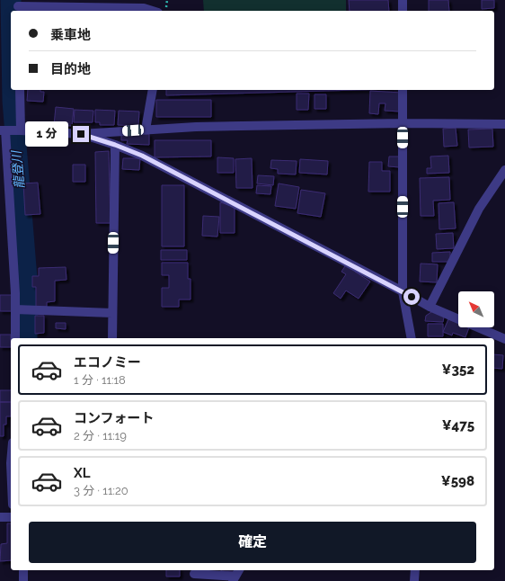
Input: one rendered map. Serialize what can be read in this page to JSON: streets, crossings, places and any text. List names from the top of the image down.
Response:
{
  "water": ["龍登川"],
  "north": "top left",
  "page": {
    "banner": ["乗車地", "目的地"],
    "bubble": "1 分",
    "list": [
      {
        "name": "エコノミー",
        "note": "1 分 · 11:18",
        "value": "¥352"
      },
      {
        "name": "コンフォート",
        "note": "2 分 · 11:19",
        "value": "¥475"
      },
      {
        "name": "XL",
        "note": "3 分 · 11:20",
        "value": "¥598"
      }
    ],
    "buttons": "確定"
  }
}
